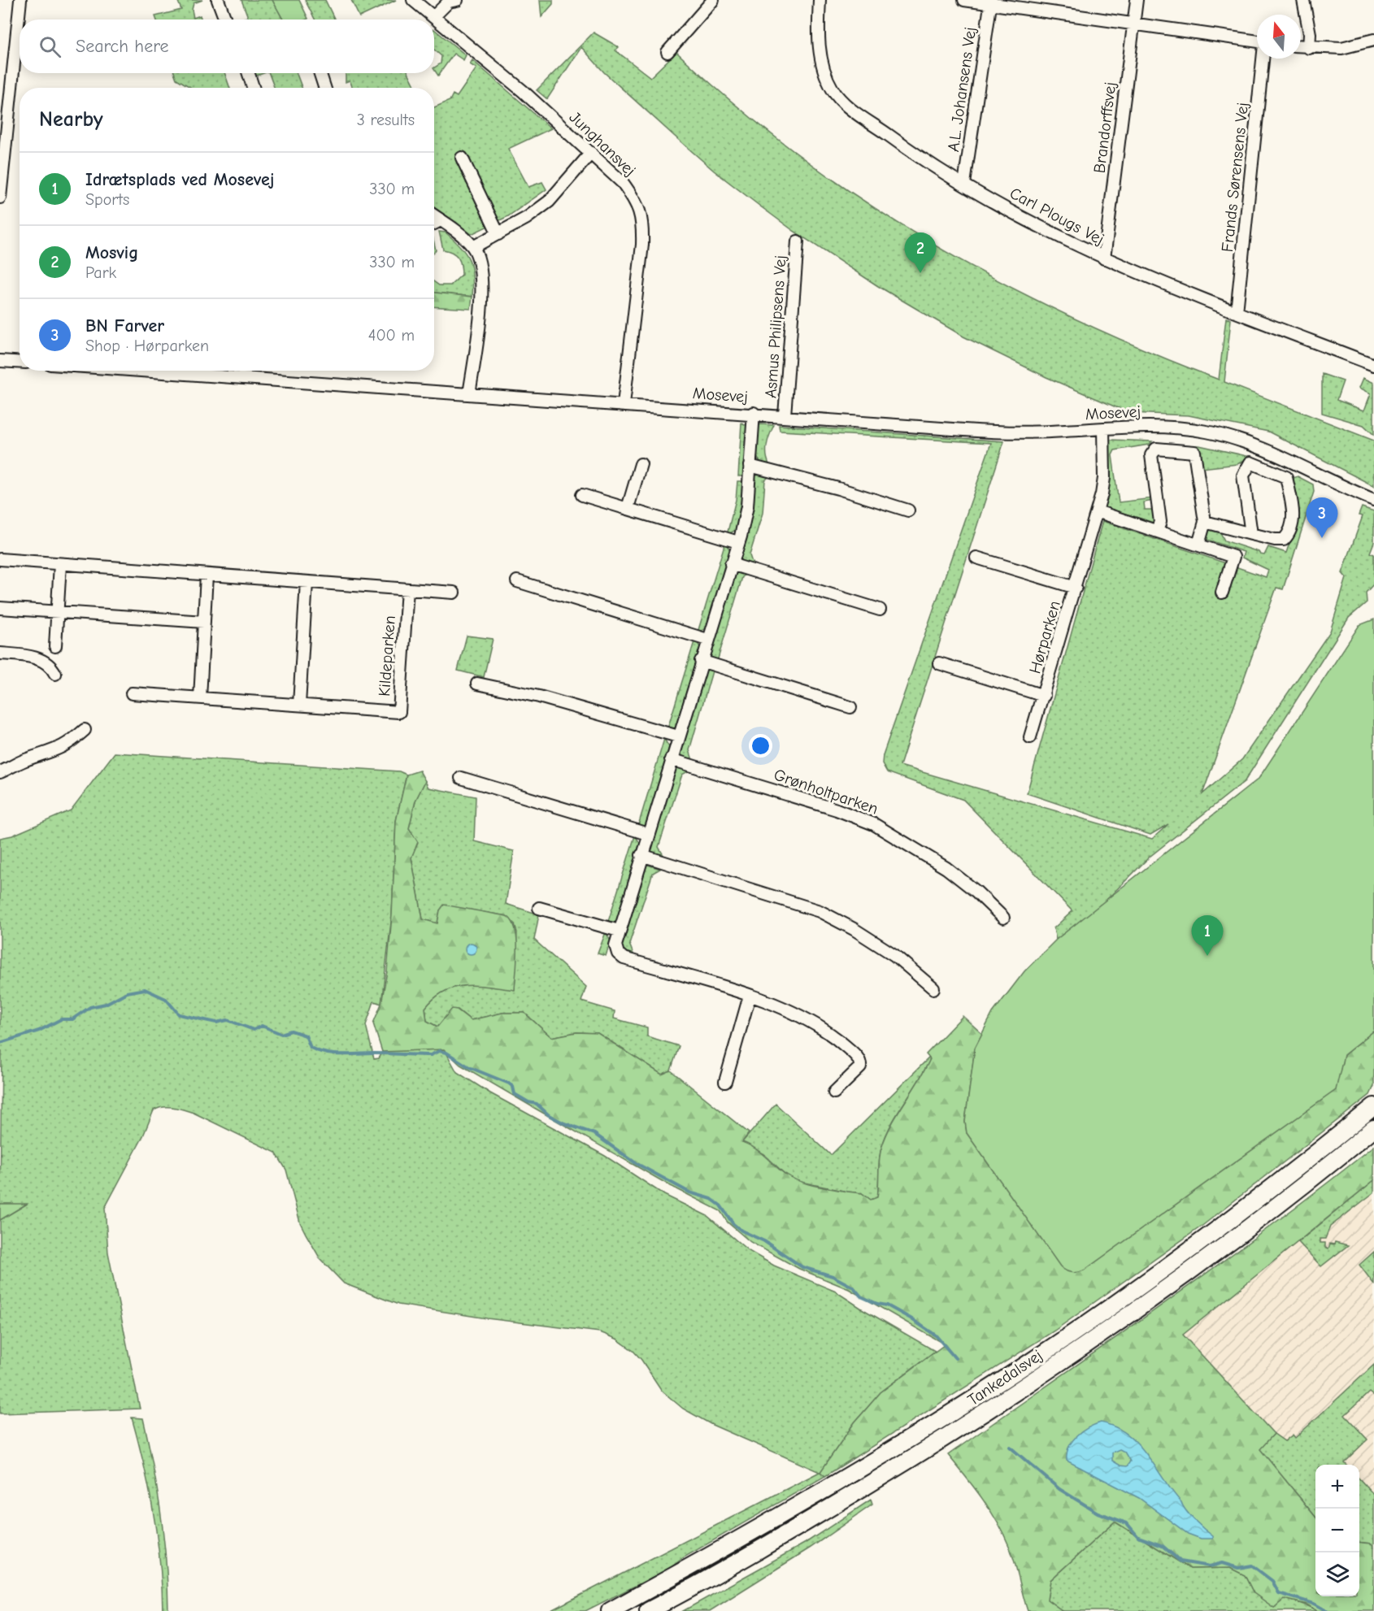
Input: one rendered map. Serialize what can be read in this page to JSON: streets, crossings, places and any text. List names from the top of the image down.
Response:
{
  "streets": {
    "highway": ["Tankedalsvej"],
    "street": [
      "A.L. Johansens Vej",
      "Brandorffsvej",
      "Junghansvej",
      "Frands Sørensens Vej",
      "Carl Plougs Vej",
      "Asmus Philipsens Vej",
      "Mosevej",
      "Hørparken",
      "Kildeparken",
      "Grønholtparken"
    ]
  },
  "crossings": [
    ["A.L. Johansens Vej", "Carl Plougs Vej"],
    ["Brandorffsvej", "Carl Plougs Vej"],
    ["Junghansvej", "Mosevej"],
    ["Frands Sørensens Vej", "Carl Plougs Vej"],
    ["Asmus Philipsens Vej", "Mosevej"],
    ["Mosevej", "Hørparken"]
  ],
  "north": "top",
  "page": {
    "search": "Search here",
    "heading": ["Nearby", "3 results"],
    "list": [
      {
        "mark": "1",
        "name": "Idrætsplads ved Mosevej",
        "note": "Sports",
        "value": "330 m"
      },
      {
        "mark": "2",
        "name": "Mosvig",
        "note": "Park",
        "value": "330 m"
      },
      {
        "mark": "3",
        "name": "BN Farver",
        "note": "Shop · Hørparken",
        "value": "400 m"
      }
    ],
    "pins": ["2", "3", "1"],
    "map_buttons": ["+", "−"]
  }
}
